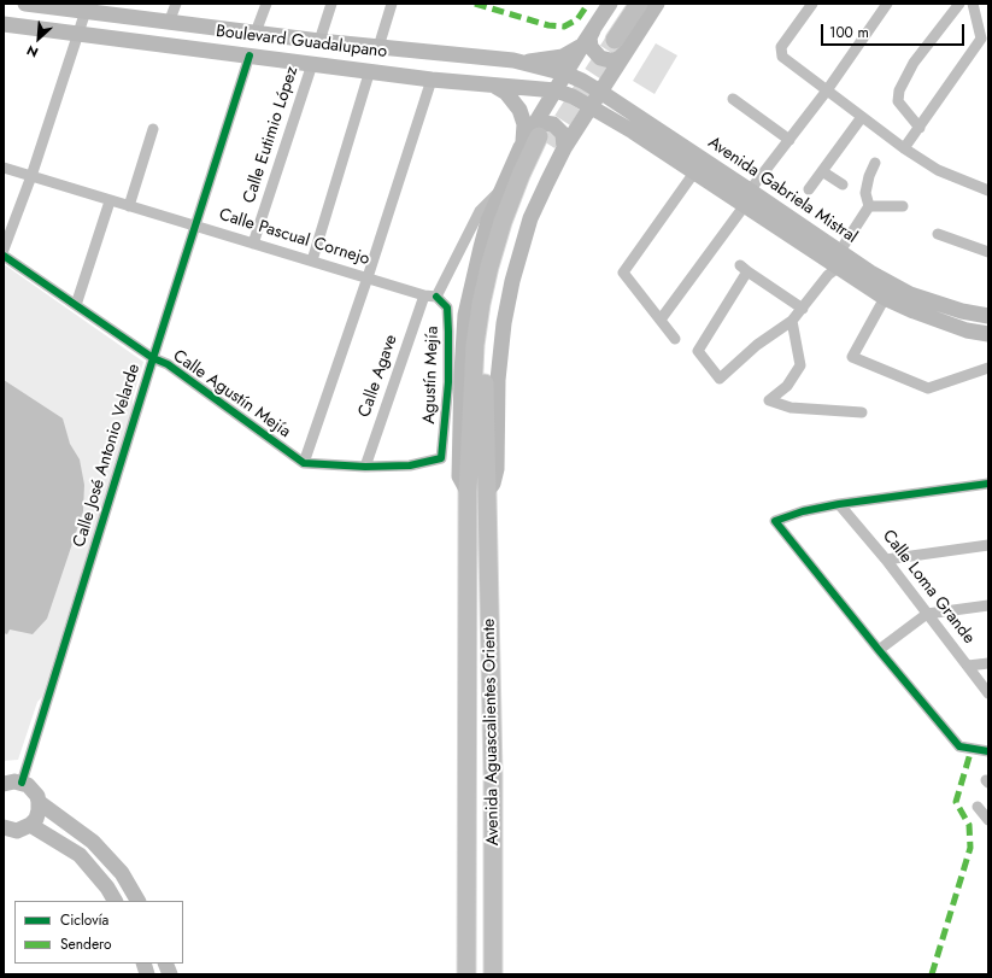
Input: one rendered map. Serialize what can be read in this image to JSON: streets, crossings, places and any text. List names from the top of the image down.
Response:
{
  "streets": {
    "main road": ["Boulevard Guadalupano", "Avenida Gabriela Mistral", "Avenida Aguascalientes Oriente"],
    "street": [
      "Calle Eutimio López",
      "Calle Pascual Cornejo",
      "Agustín Mejía",
      "Calle Agave",
      "Calle Agustín Mejía",
      "Calle José Antonio Velarde",
      "Calle Loma Grande"
    ]
  },
  "crossings": [
    ["Boulevard Guadalupano", "Calle Eutimio López"],
    ["Boulevard Guadalupano", "Avenida Gabriela Mistral"],
    ["Boulevard Guadalupano", "Calle José Antonio Velarde"],
    ["Boulevard Guadalupano", "Avenida Aguascalientes Oriente"],
    ["Calle Eutimio López", "Calle Pascual Cornejo"],
    ["Avenida Gabriela Mistral", "Avenida Aguascalientes Oriente"],
    ["Calle Pascual Cornejo", "Agustín Mejía"],
    ["Calle Pascual Cornejo", "Calle Agave"],
    ["Calle Pascual Cornejo", "Calle José Antonio Velarde"],
    ["Agustín Mejía", "Calle Agave"],
    ["Calle Agustín Mejía", "Calle José Antonio Velarde"]
  ],
  "legend": ["Ciclovía", "Sendero"],
  "scale_bar": "100 m",
  "north": "bottom left"
}
